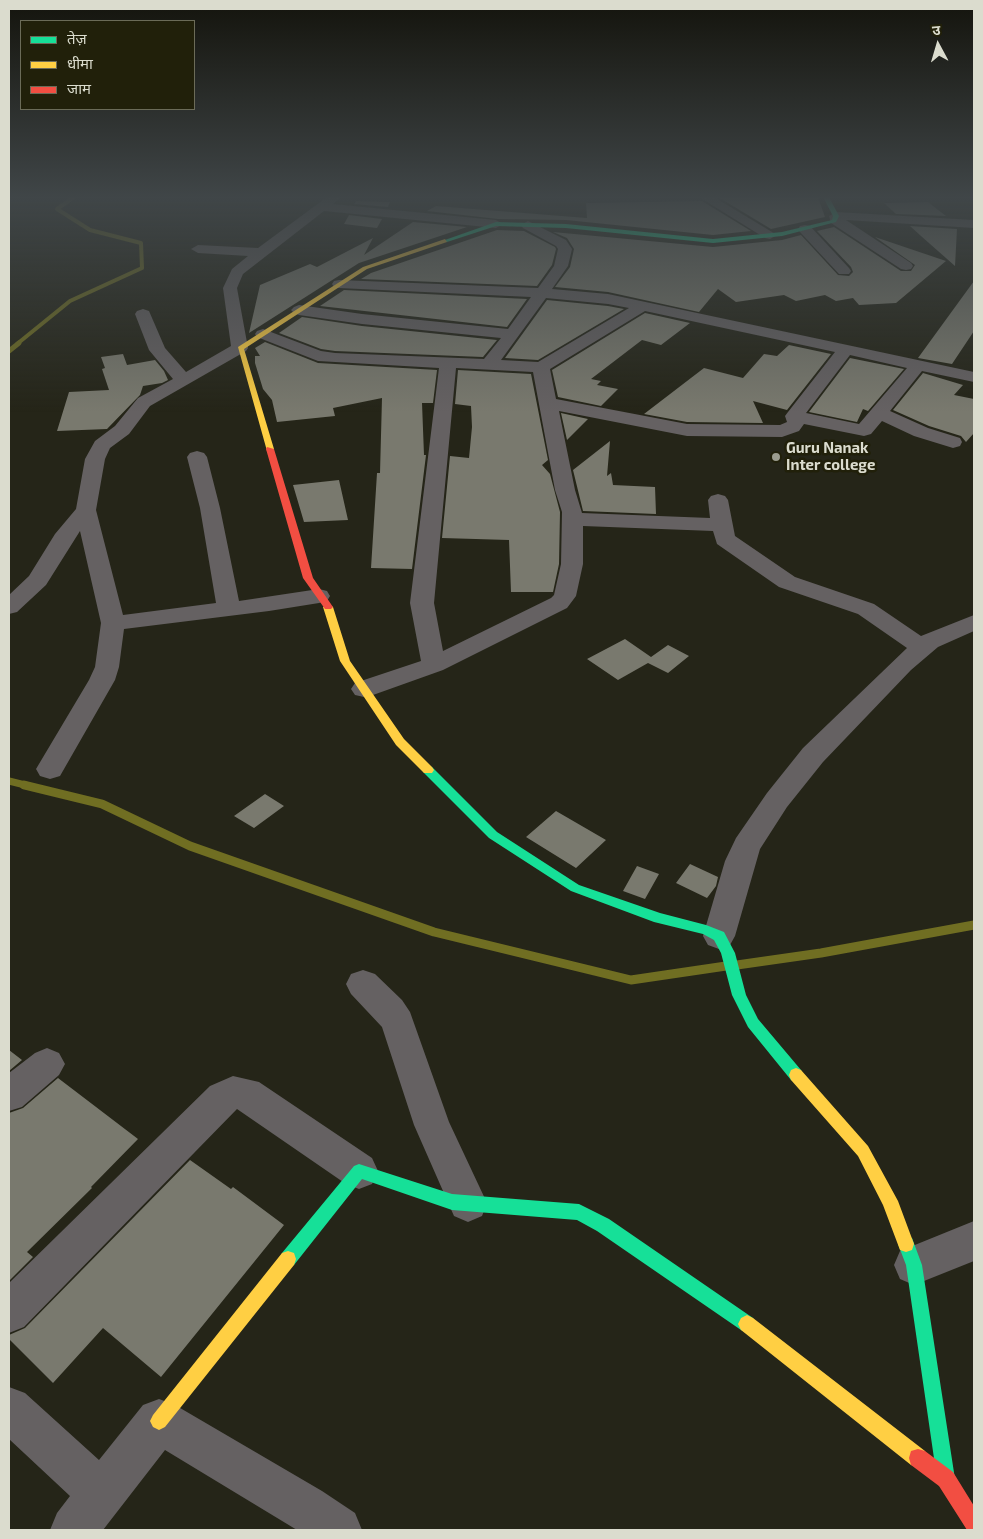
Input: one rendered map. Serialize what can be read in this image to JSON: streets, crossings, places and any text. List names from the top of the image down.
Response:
{
  "places": ["Guru Nanak Inter college"],
  "legend": ["तेज़", "धीमा", "जाम"],
  "north": "top"
}
